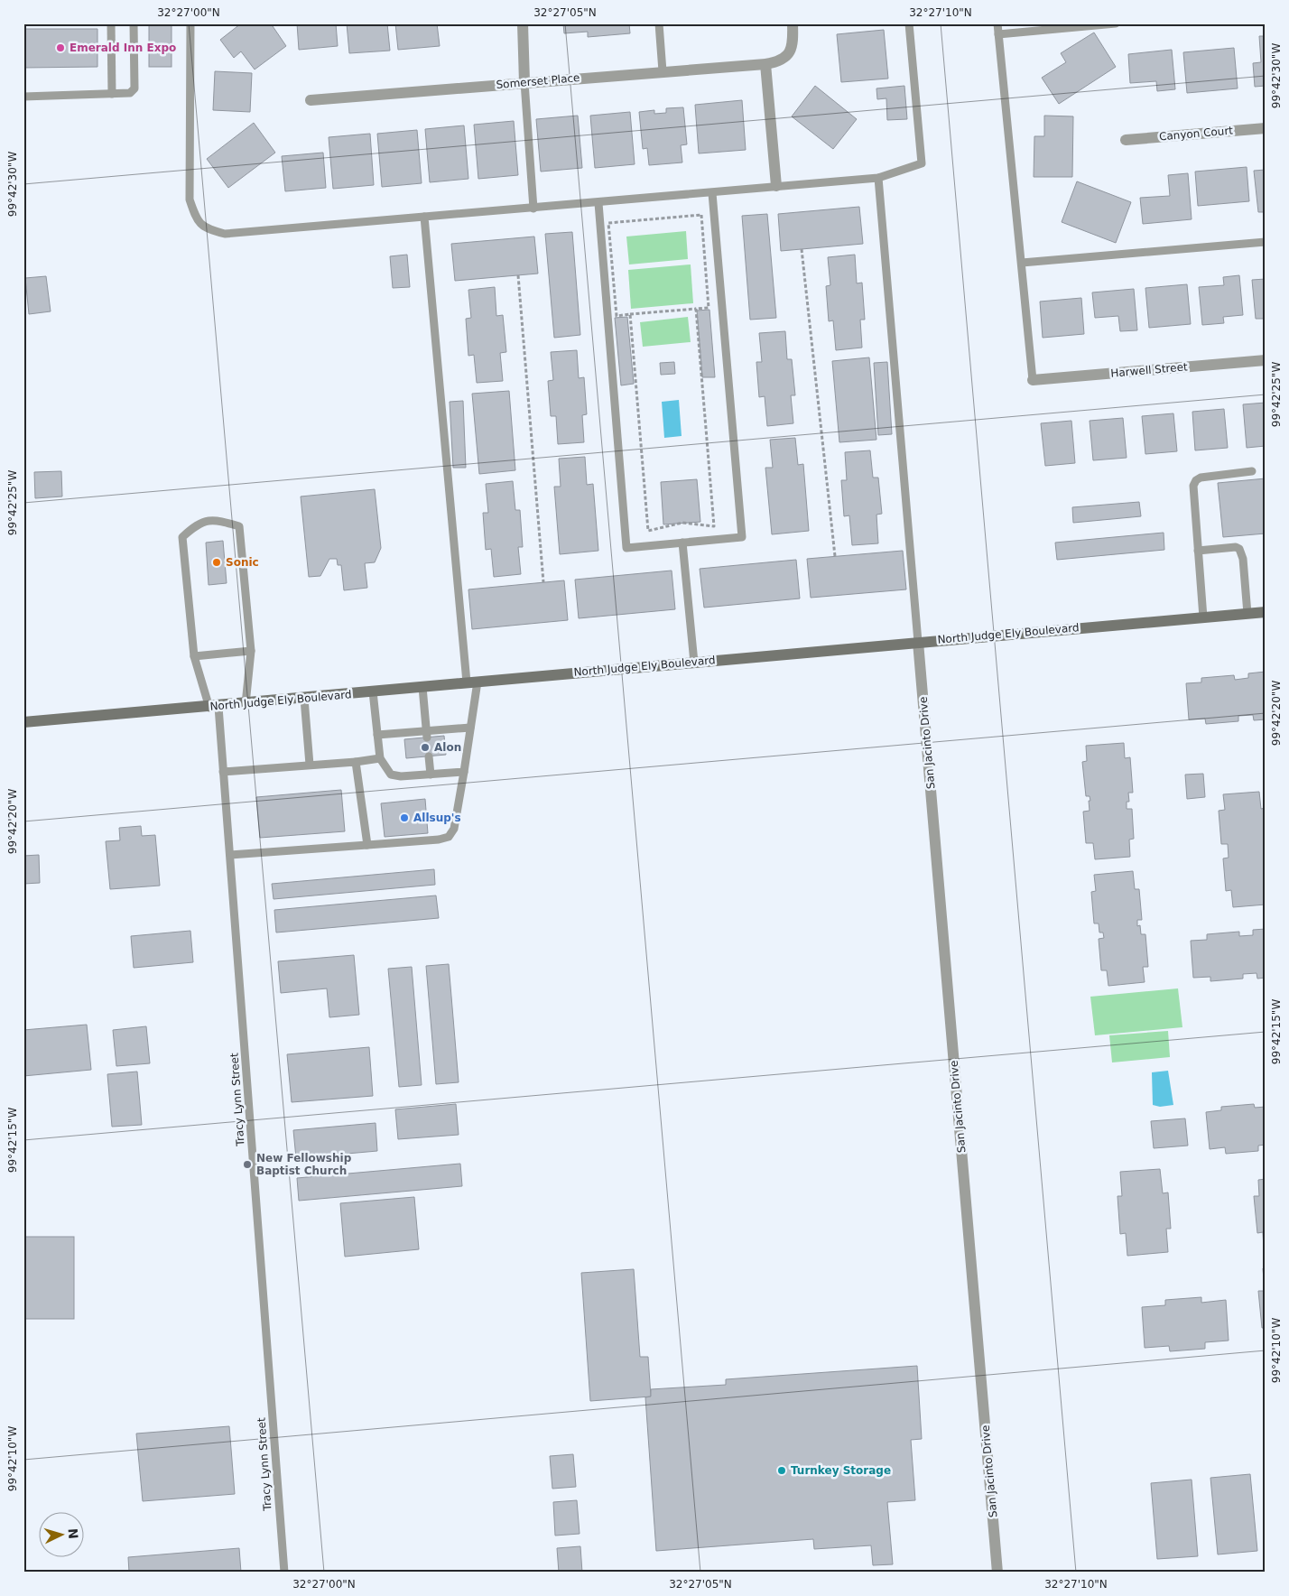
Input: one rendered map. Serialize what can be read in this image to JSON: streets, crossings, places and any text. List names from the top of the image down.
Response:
{
  "streets": {
    "main road": ["North Judge Ely Boulevard"],
    "street": [
      "Somerset Place",
      "Canyon Court",
      "Harwell Street",
      "San Jacinto Drive"
    ],
    "lane": ["Tracy Lynn Street"]
  },
  "crossings": [
    ["North Judge Ely Boulevard", "San Jacinto Drive"],
    ["North Judge Ely Boulevard", "Tracy Lynn Street"]
  ],
  "places": [
    "Emerald Inn Expo",
    "Sonic",
    "Alon",
    "Allsup's",
    "New Fellowship Baptist Church",
    "Turnkey Storage"
  ],
  "north": "right",
  "coordinates": [
    "32°27'00\"N",
    "32°27'05\"N",
    "32°27'10\"N",
    "99°42'30\"W",
    "99°42'25\"W",
    "99°42'20\"W",
    "99°42'15\"W",
    "99°42'10\"W"
  ]
}
